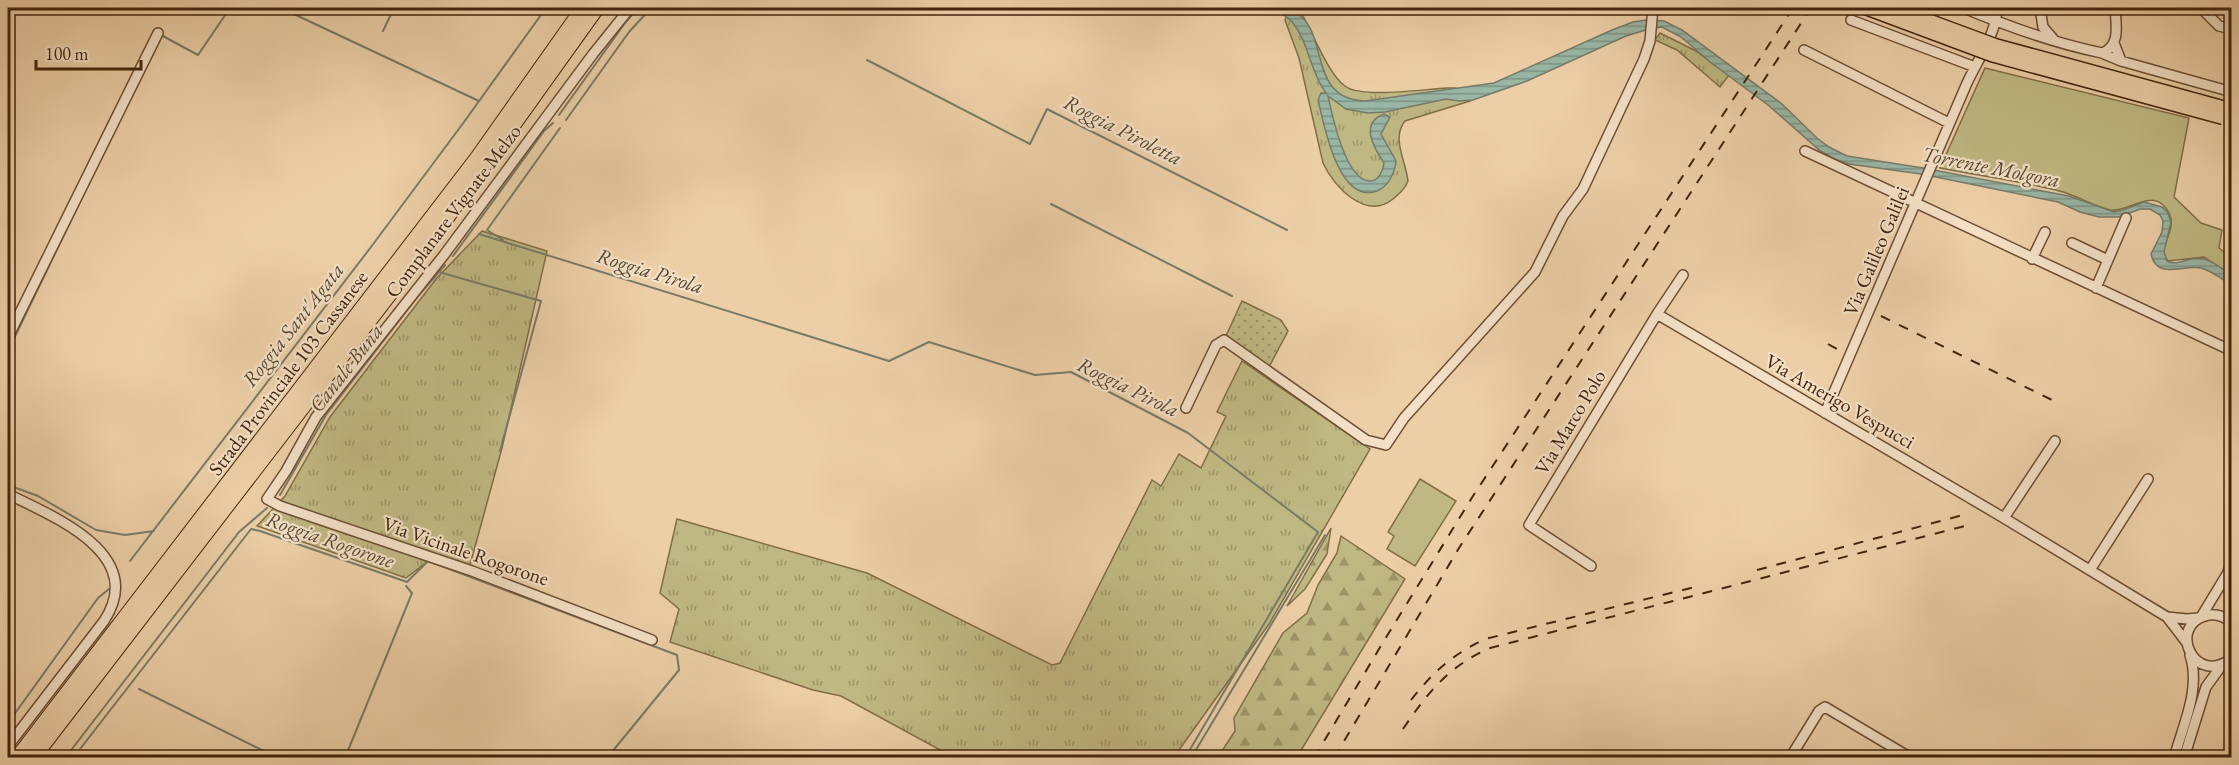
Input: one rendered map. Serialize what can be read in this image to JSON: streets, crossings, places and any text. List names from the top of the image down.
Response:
{
  "streets": {
    "highway": ["Strada Provinciale 103 Cassanese"],
    "street": [
      "Complanare Vignate Melzo",
      "Via Galileo Galilei",
      "Via Amerigo Vespucci",
      "Via Marco Polo",
      "Via Vicinale Rogorone"
    ]
  },
  "crossings": [
    ["Complanare Vignate Melzo", "Via Vicinale Rogorone"],
    ["Via Galileo Galilei", "Via Amerigo Vespucci"],
    ["Via Amerigo Vespucci", "Via Marco Polo"]
  ],
  "water": [
    "Roggia Piroletta",
    "Torrente Molgora",
    "Roggia Pirola",
    "Roggia Sant'Agata",
    "Canale Buna",
    "Roggia Rogorone"
  ],
  "scale_bar": "100 m"
}
